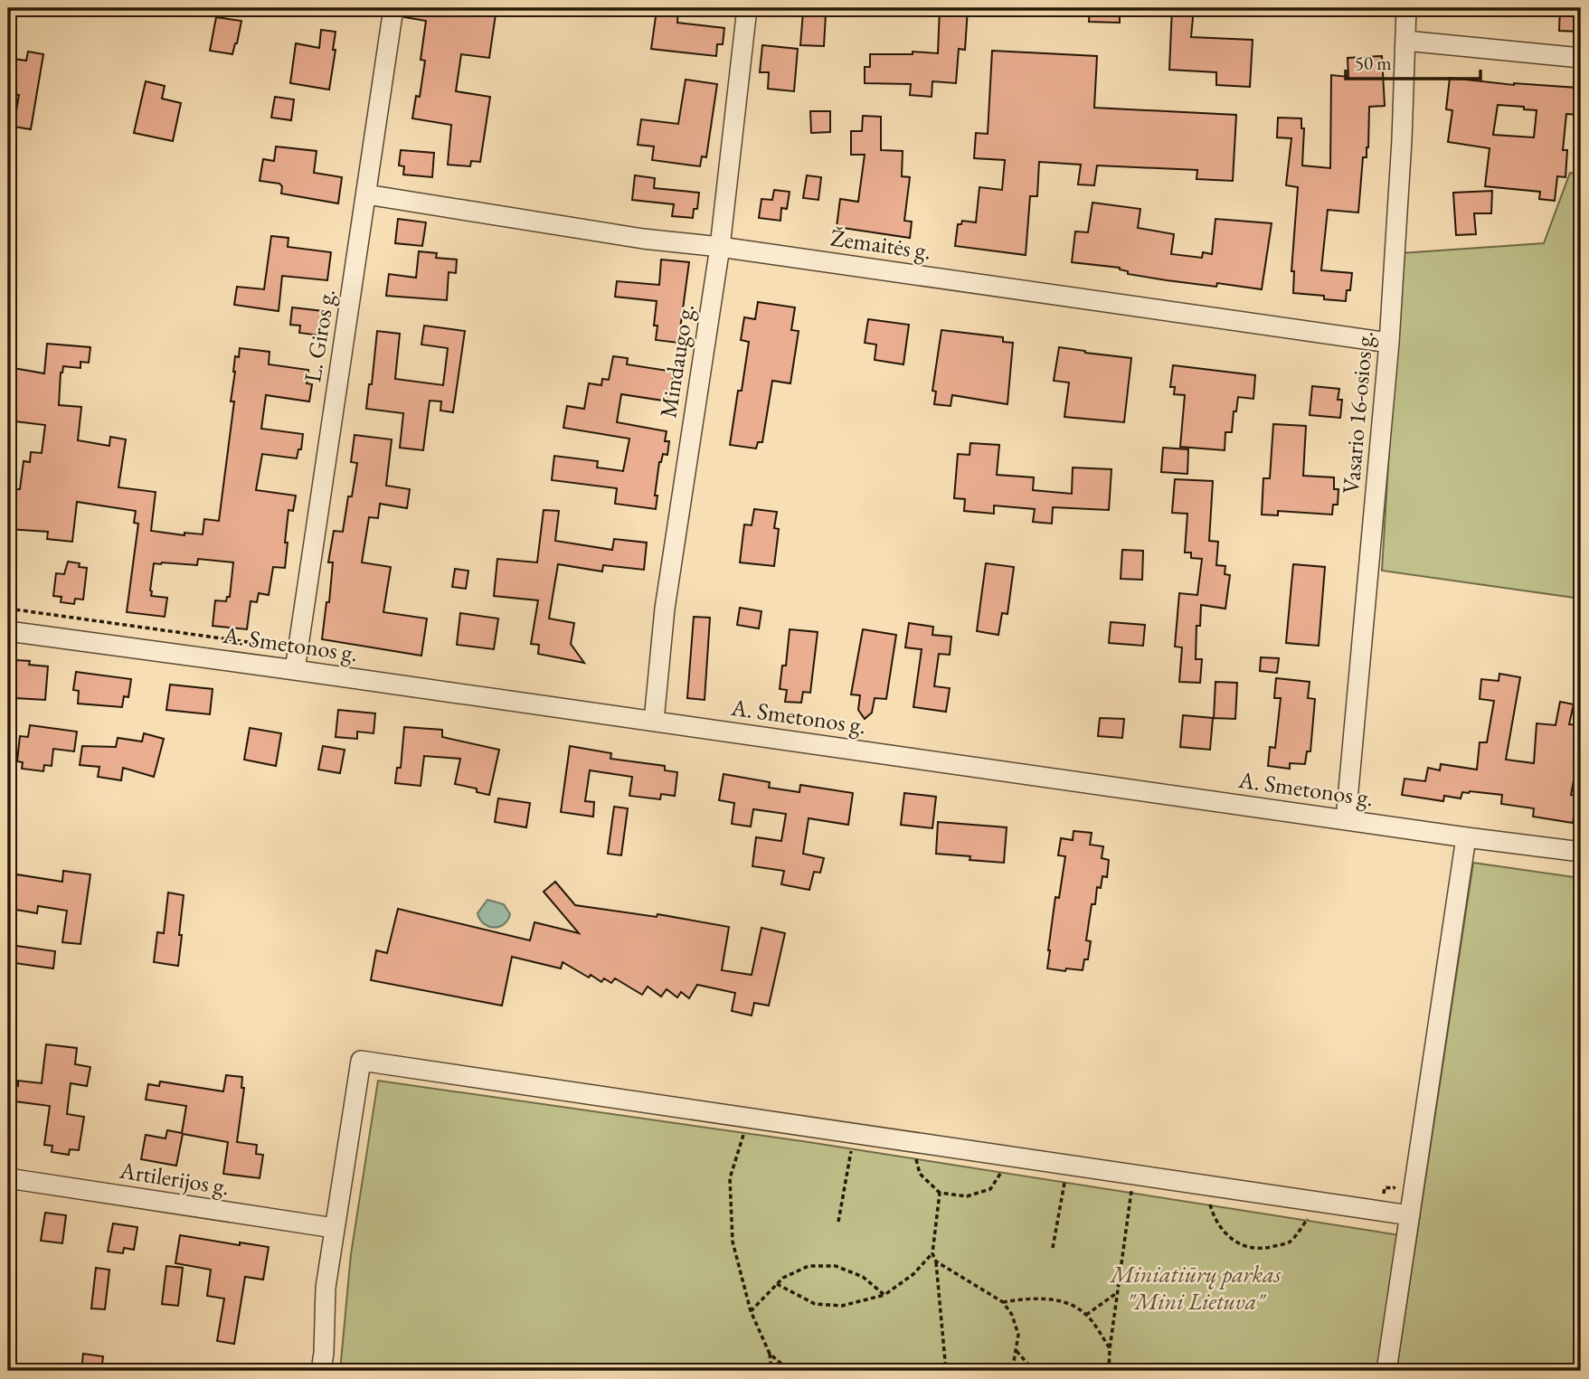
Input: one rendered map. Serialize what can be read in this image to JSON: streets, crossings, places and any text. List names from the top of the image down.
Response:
{
  "streets": {
    "street": [
      "Žemaitės g.",
      "L. Giros g.",
      "Mindaugo g.",
      "Vasario 16-osios g.",
      "A. Smetonos g.",
      "Artilerijos g."
    ]
  },
  "crossings": [
    ["Žemaitės g.", "L. Giros g."],
    ["Žemaitės g.", "Mindaugo g."],
    ["Žemaitės g.", "Vasario 16-osios g."],
    ["L. Giros g.", "A. Smetonos g."],
    ["Mindaugo g.", "A. Smetonos g."],
    ["Vasario 16-osios g.", "A. Smetonos g."]
  ],
  "parks": ["Miniatiūrų parkas \"Mini Lietuva\""],
  "scale_bar": "50 m"
}
